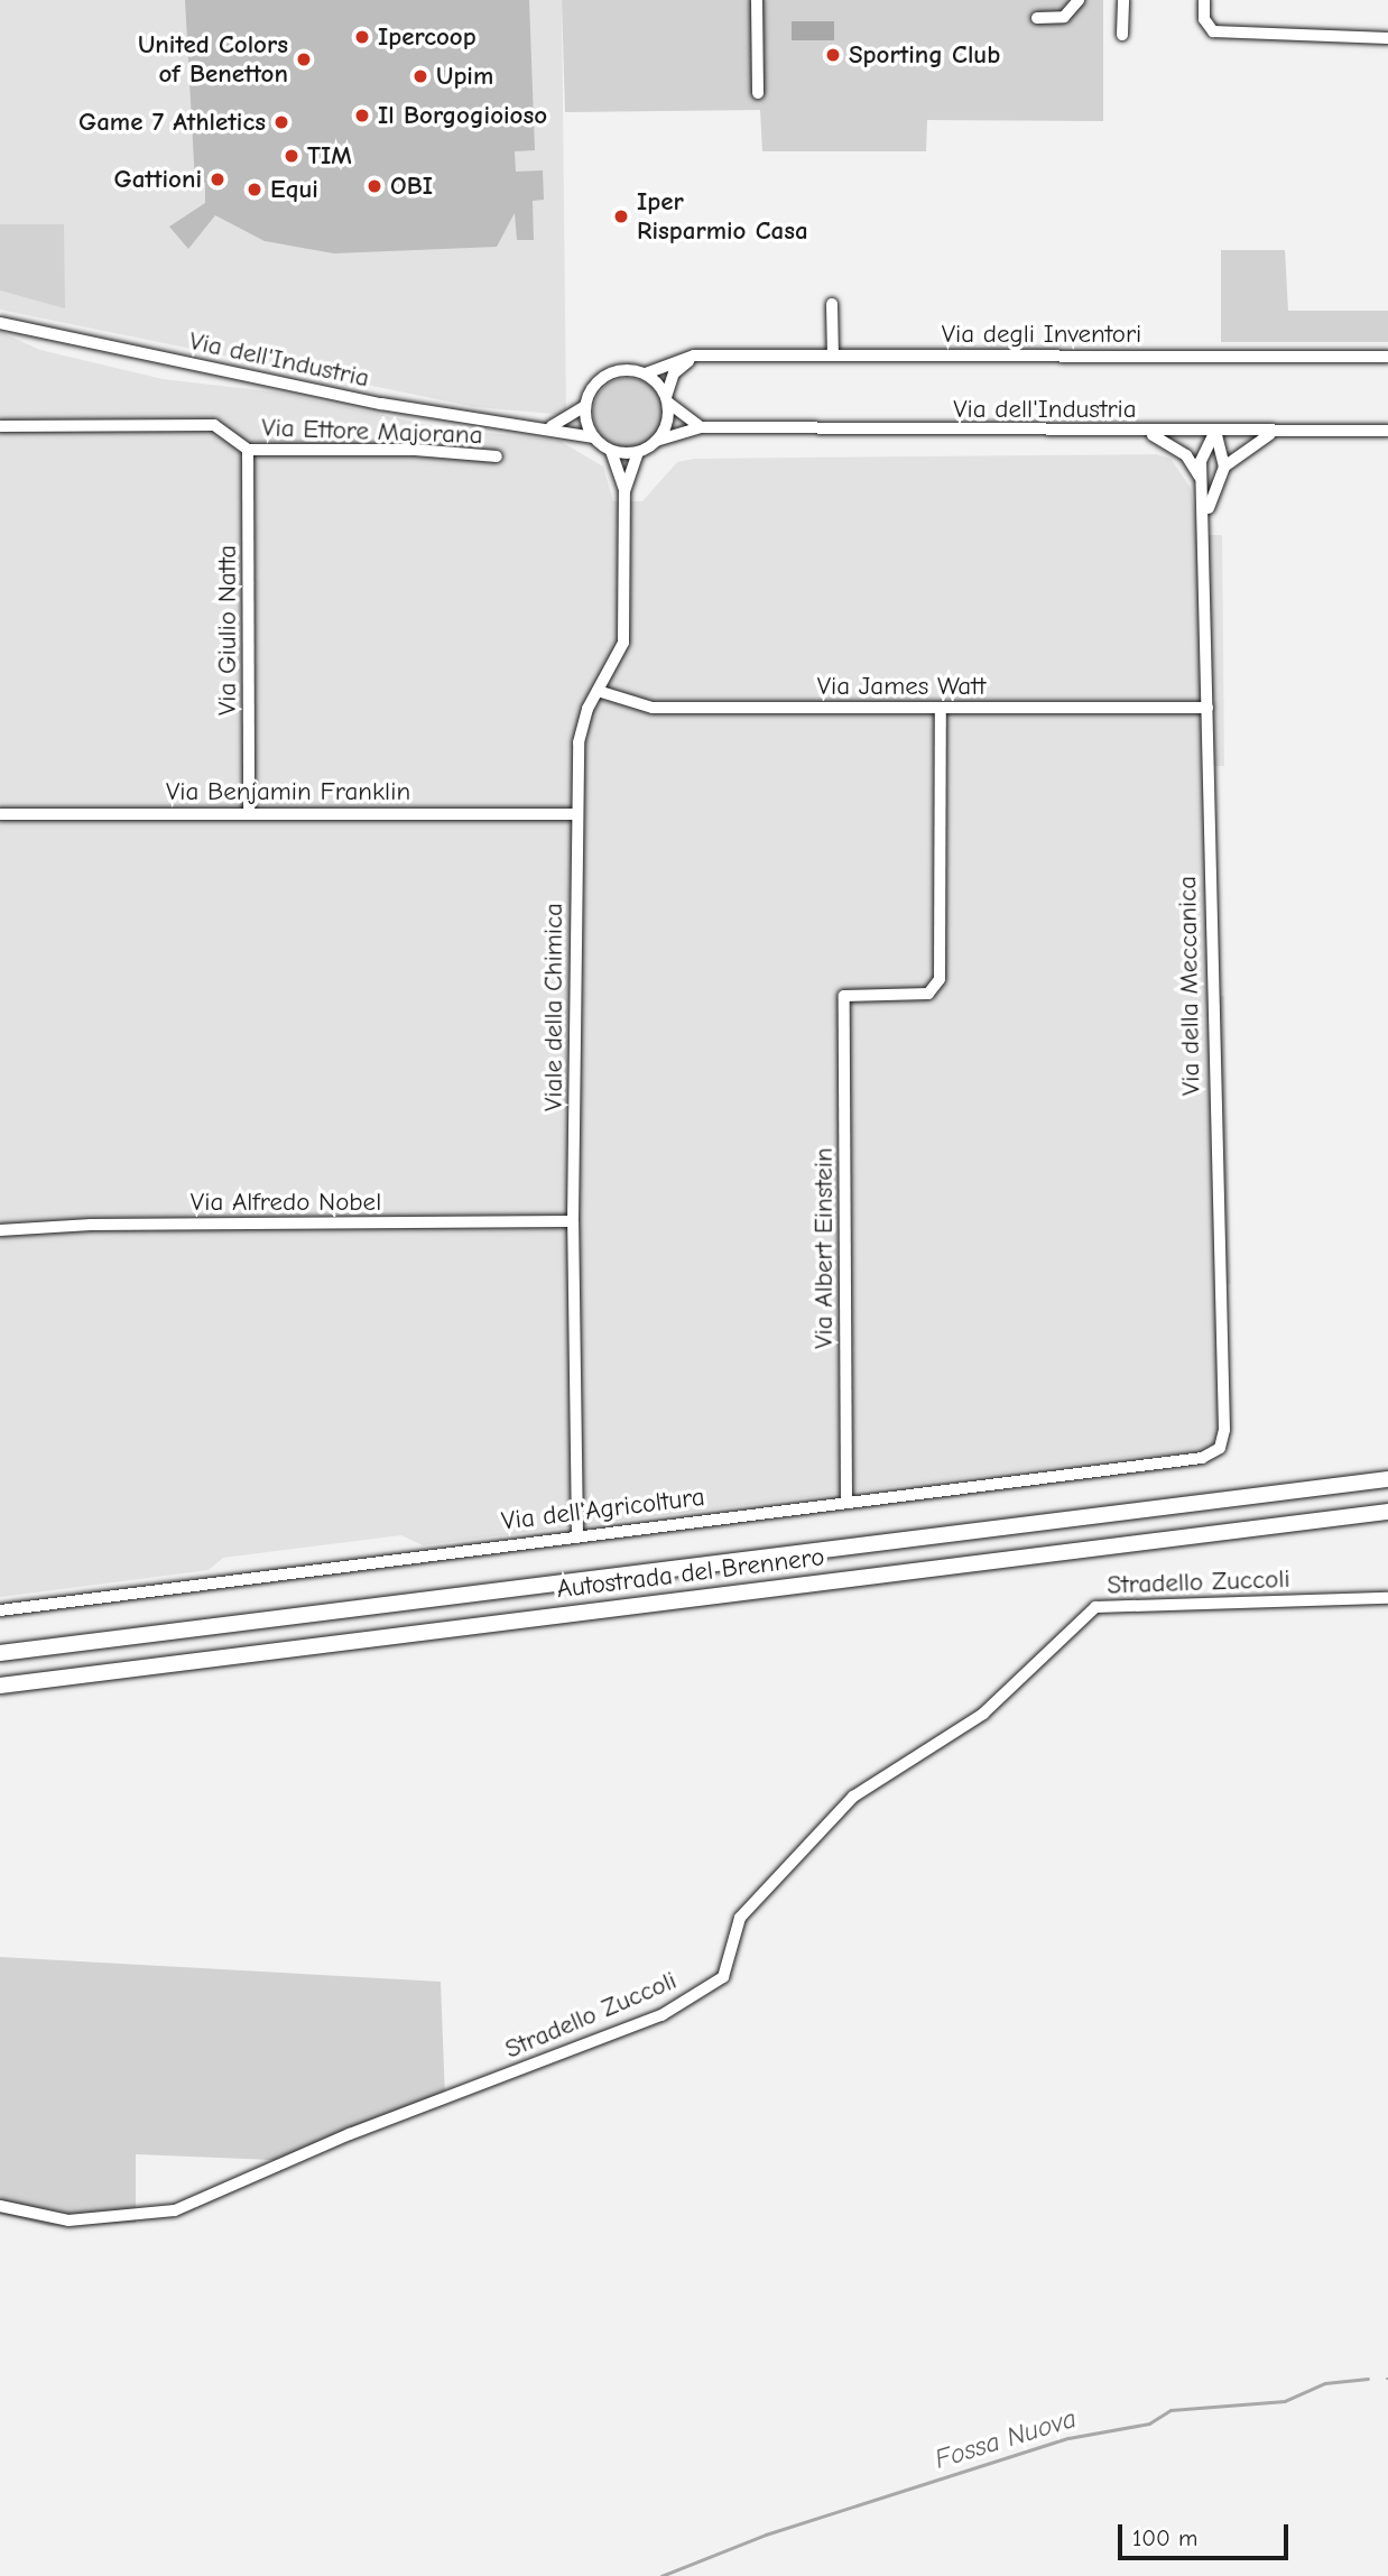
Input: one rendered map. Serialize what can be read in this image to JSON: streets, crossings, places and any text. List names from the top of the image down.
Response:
{
  "streets": {
    "highway": ["Autostrada del Brennero"],
    "street": [
      "Via degli Inventori",
      "Via dell'Industria",
      "Via Ettore Majorana",
      "Via Giulio Natta",
      "Via James Watt",
      "Via Benjamin Franklin",
      "Via della Meccanica",
      "Viale della Chimica",
      "Via Alfredo Nobel",
      "Via Albert Einstein",
      "Via dell'Agricoltura",
      "Stradello Zuccoli"
    ]
  },
  "crossings": [
    ["Via degli Inventori", "Via dell'Industria"],
    ["Via degli Inventori", "Viale della Chimica"],
    ["Via dell'Industria", "Via della Meccanica"],
    ["Via dell'Industria", "Viale della Chimica"],
    ["Via Ettore Majorana", "Via Giulio Natta"],
    ["Via Giulio Natta", "Via Benjamin Franklin"],
    ["Via James Watt", "Via della Meccanica"],
    ["Via James Watt", "Viale della Chimica"],
    ["Via James Watt", "Via Albert Einstein"],
    ["Via Benjamin Franklin", "Viale della Chimica"],
    ["Via della Meccanica", "Via dell'Agricoltura"],
    ["Viale della Chimica", "Via Alfredo Nobel"],
    ["Viale della Chimica", "Via dell'Agricoltura"],
    ["Via Albert Einstein", "Via dell'Agricoltura"]
  ],
  "water": ["Fossa Nuova"],
  "places": [
    "Ipercoop",
    "Sporting Club",
    "United Colors of Benetton",
    "Upim",
    "Il Borgogioioso",
    "Game 7 Athletics",
    "TIM",
    "Gattioni",
    "OBI",
    "Equi",
    "Iper Risparmio Casa"
  ],
  "scale_bar": "100 m"
}
